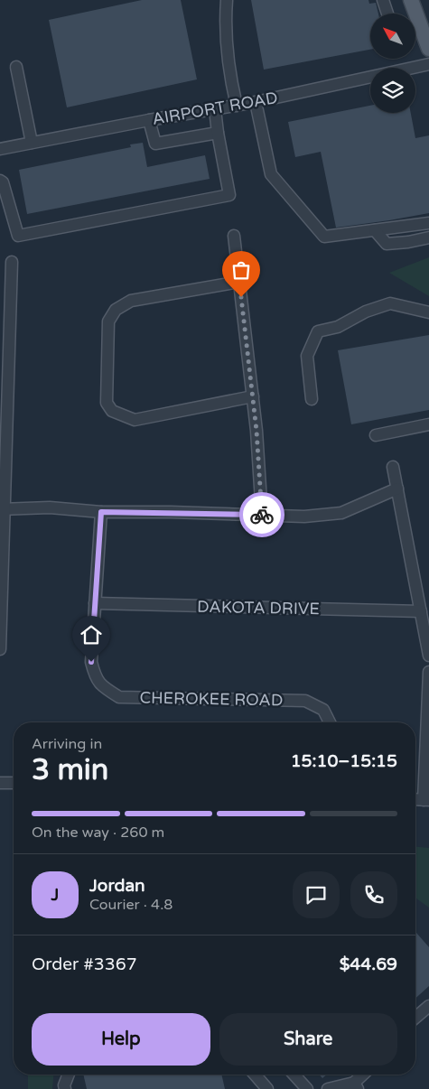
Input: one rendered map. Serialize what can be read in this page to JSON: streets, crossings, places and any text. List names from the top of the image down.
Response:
{
  "streets": {
    "street": ["AIRPORT ROAD", "DAKOTA DRIVE", "CHEROKEE ROAD"]
  },
  "crossings": [
    ["DAKOTA DRIVE", "CHEROKEE ROAD"]
  ],
  "north": "top left",
  "page": {
    "heading": ["3 min", "Arriving in", "15:10–15:15"],
    "panel": [
      "Jordan",
      "Courier · 4.8",
      "Order #3367",
      "$44.69"
    ],
    "bar": "On the way · 260 m",
    "round": "J",
    "buttons": ["Help", "Share"]
  }
}
